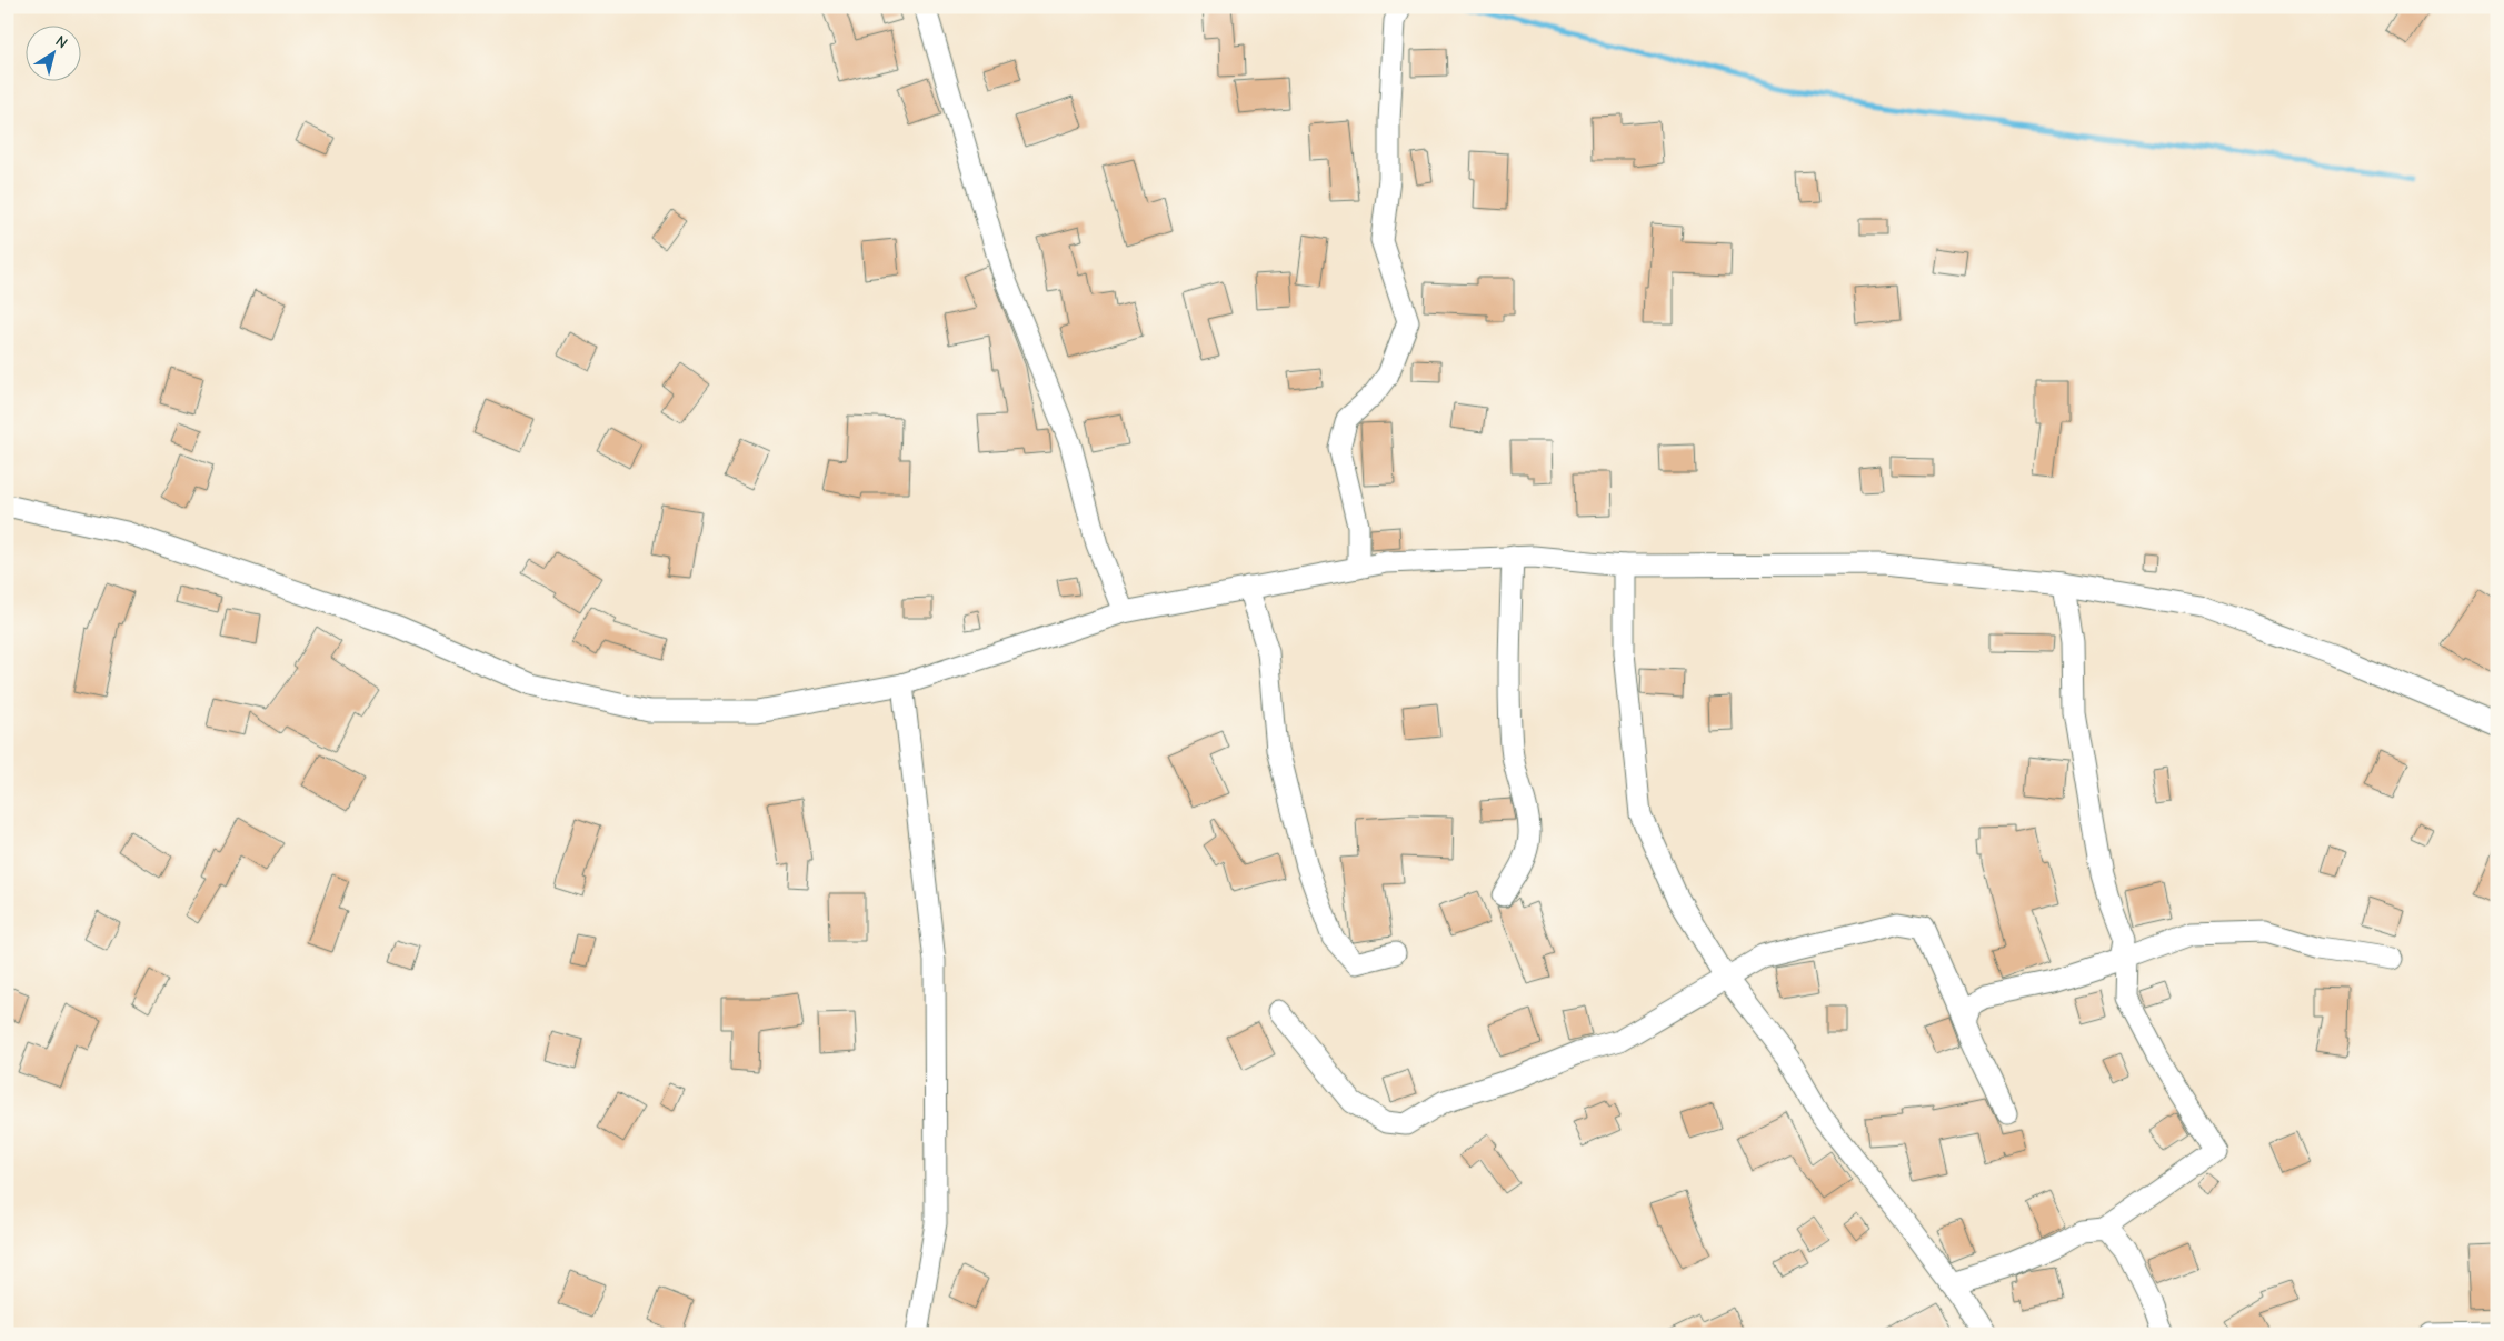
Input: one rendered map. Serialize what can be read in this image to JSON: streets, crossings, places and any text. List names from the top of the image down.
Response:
{
  "north": "top right"
}
